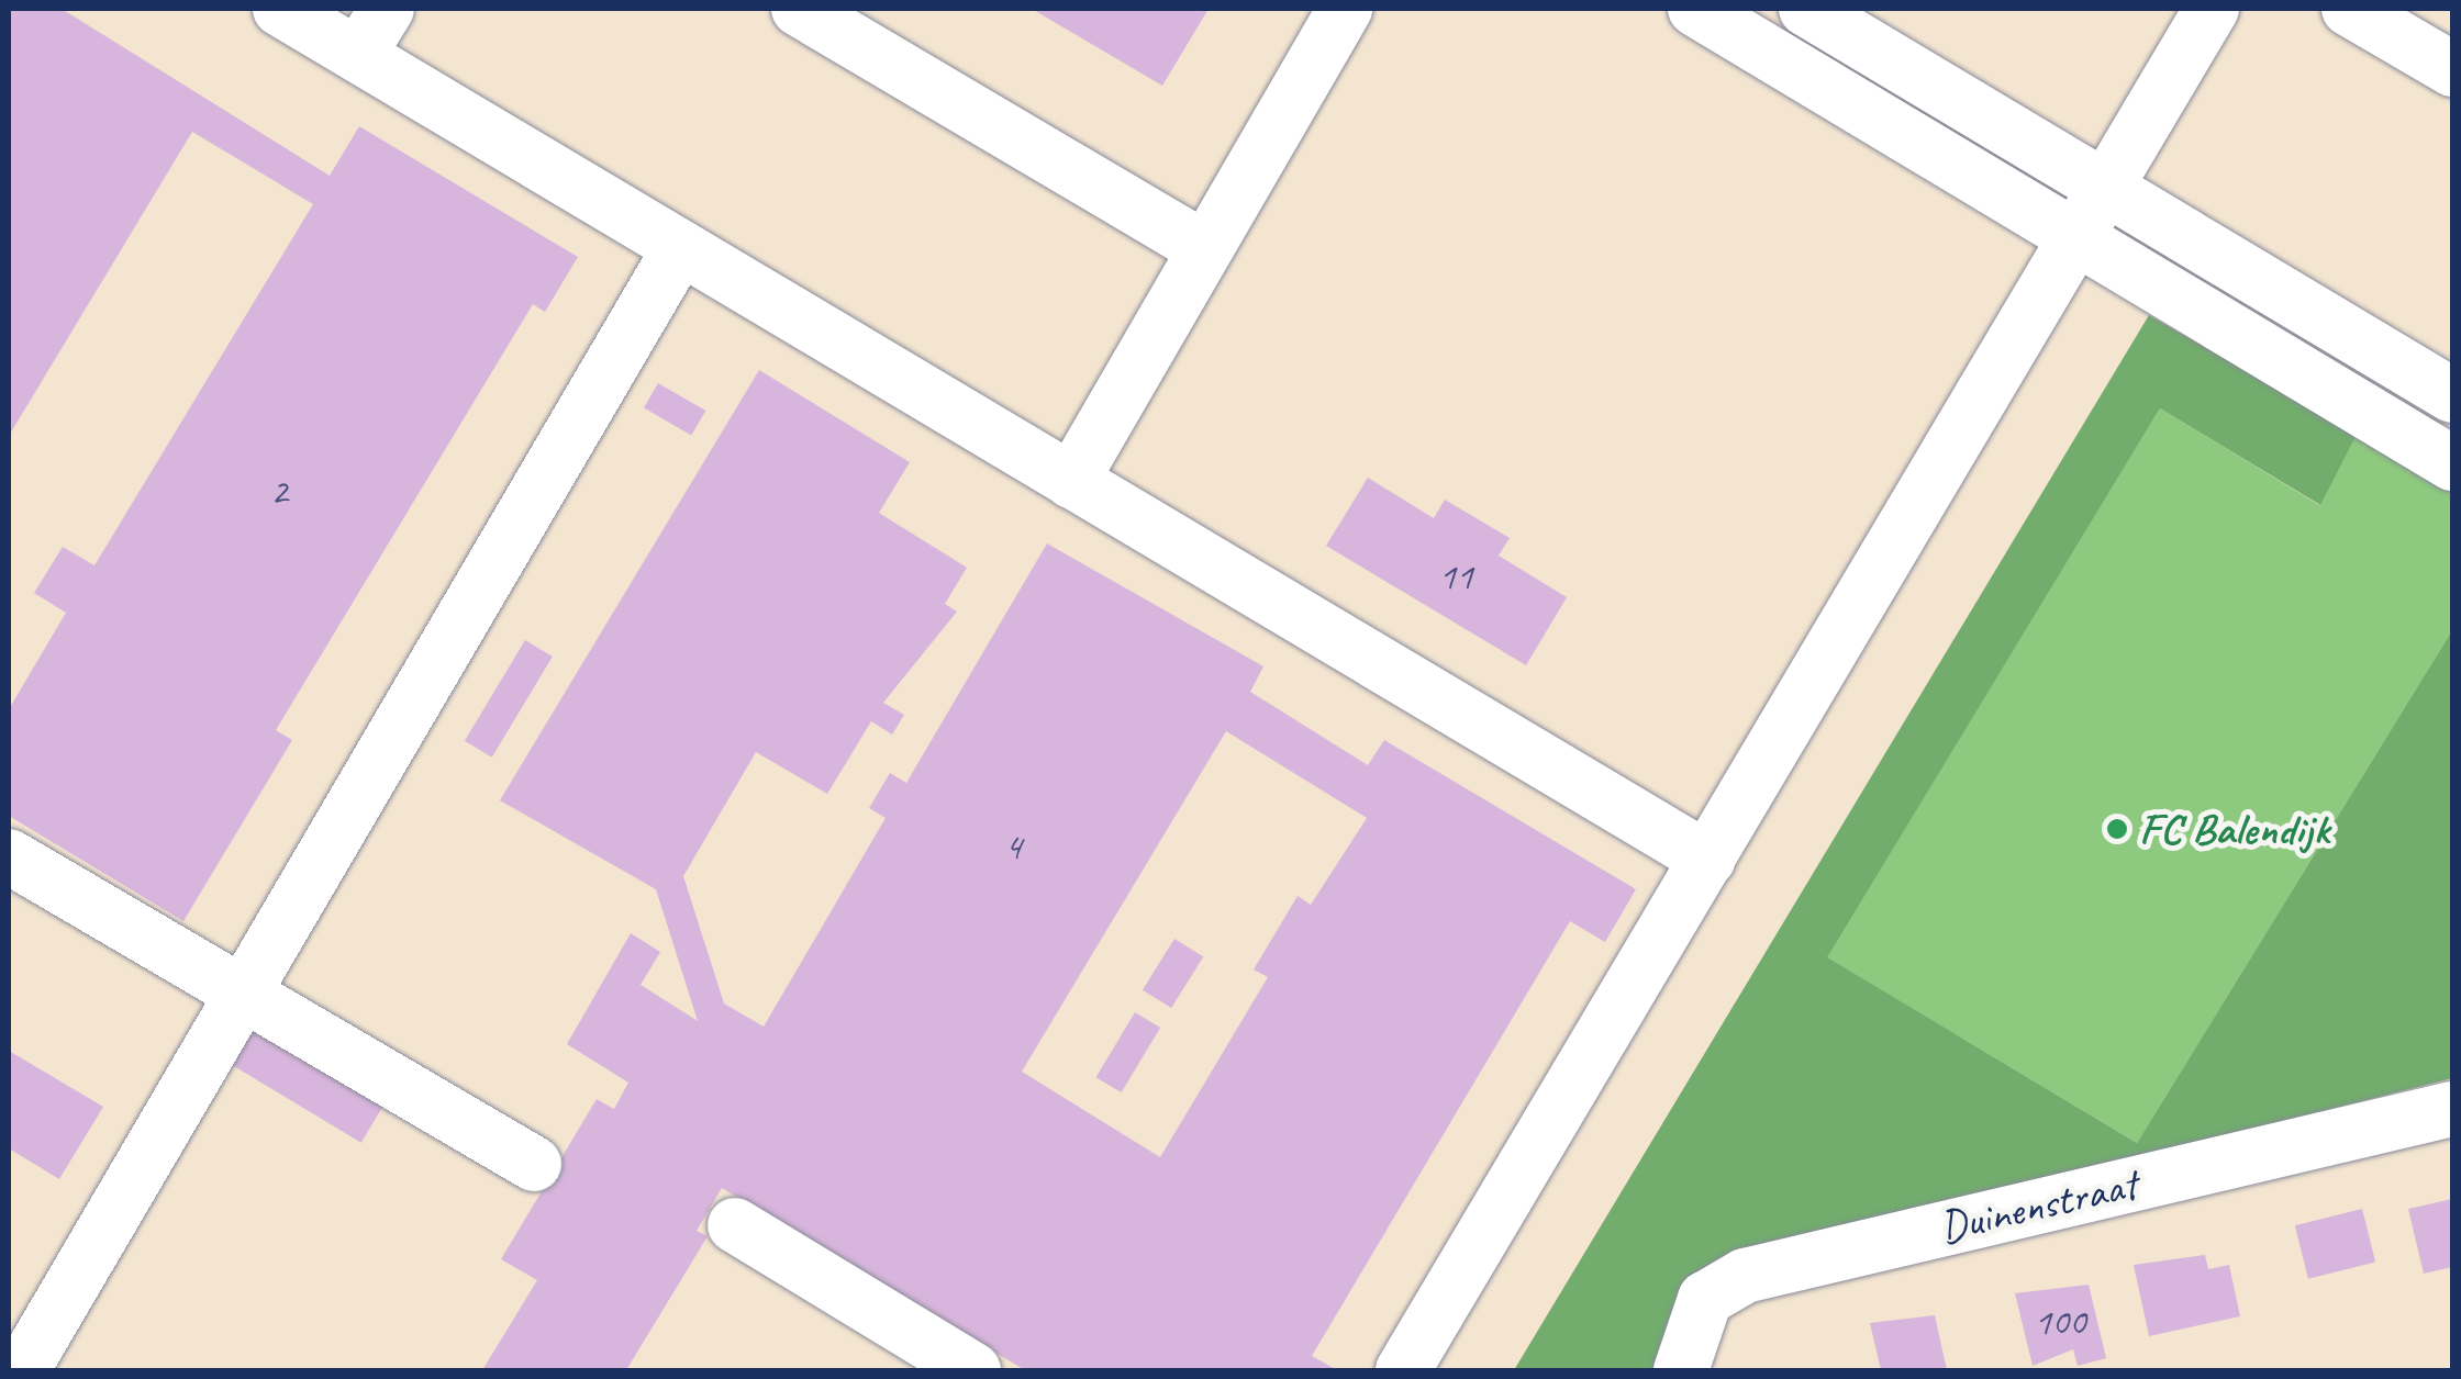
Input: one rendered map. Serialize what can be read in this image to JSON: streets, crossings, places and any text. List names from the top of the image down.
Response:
{
  "streets": {
    "street": ["Duinenstraat"]
  },
  "places": ["FC Balendijk"],
  "house_numbers": [
    "2",
    "11",
    "4",
    "100"
  ]
}
